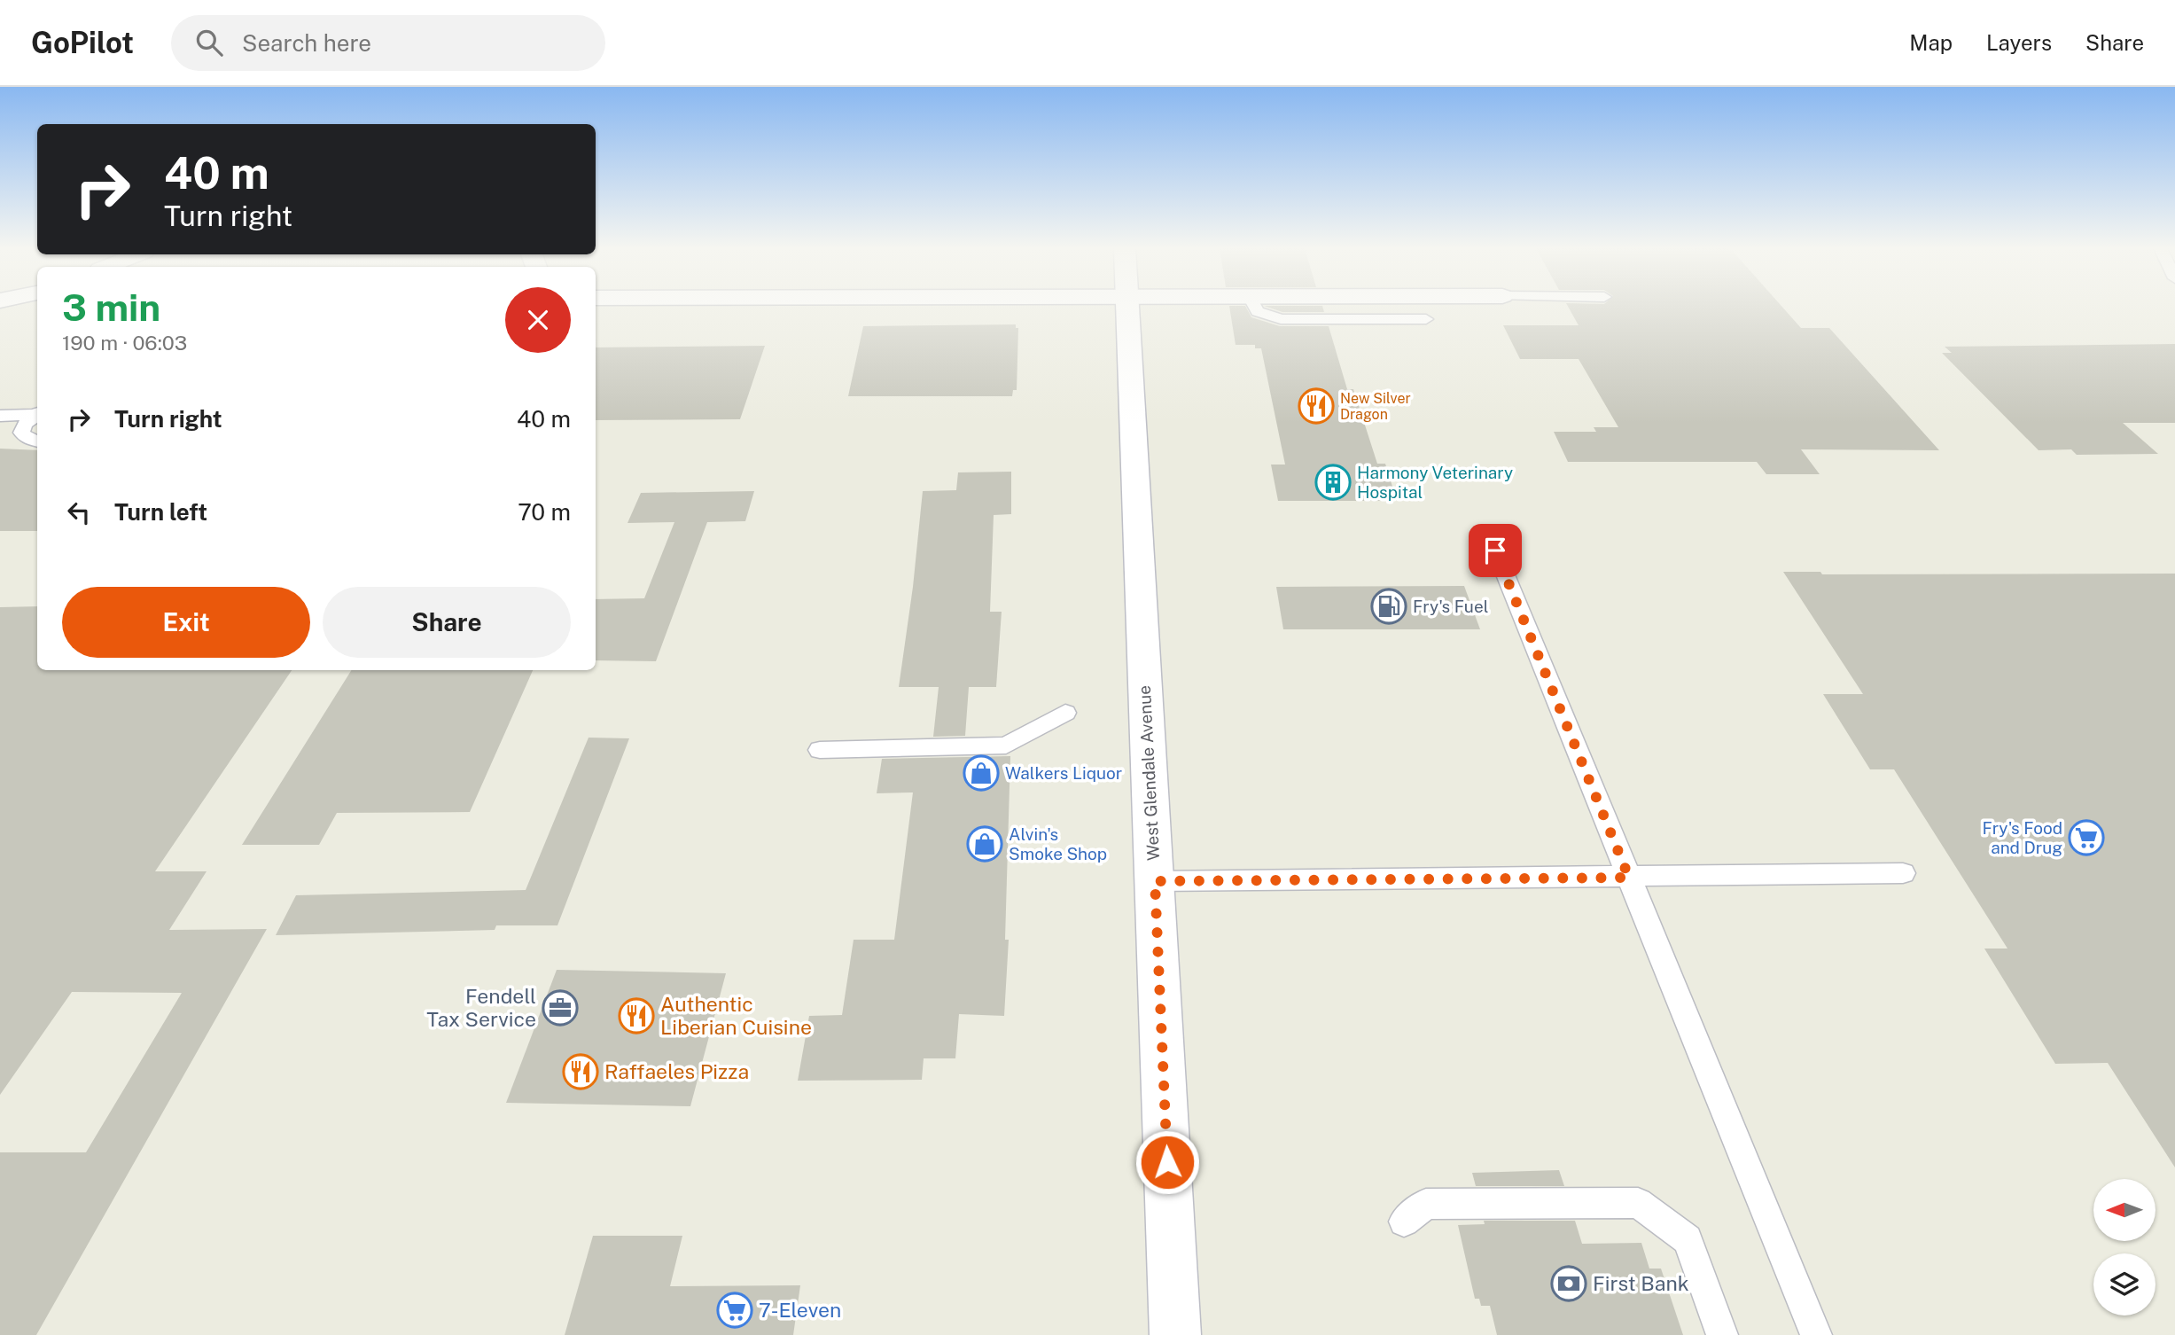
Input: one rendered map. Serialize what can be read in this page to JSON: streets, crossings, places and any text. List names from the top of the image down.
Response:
{
  "streets": {
    "main road": ["West Glendale Avenue"]
  },
  "places": {
    "restaurant": ["New Silver Dragon", "Authentic Liberian Cuisine", "Raffaeles Pizza"],
    "building": ["Harmony Veterinary Hospital"],
    "fuel station": ["Fry's Fuel"],
    "shop": ["Walkers Liquor", "Alvin's Smoke Shop"],
    "supermarket": ["Fry's Food and Drug", "7-Eleven"],
    "office": ["Fendell Tax Service"],
    "bank": ["First Bank"]
  },
  "north": "left",
  "page": {
    "header": "GoPilot",
    "search": "Search here",
    "nav": ["Map", "Layers", "Share"],
    "turn": ["40 m", "Turn right"],
    "heading": ["3 min", "190 m · 06:03"],
    "list": [
      {
        "name": "Turn right",
        "value": "40 m"
      },
      {
        "name": "Turn left",
        "value": "70 m"
      }
    ],
    "buttons": ["Exit", "Share"]
  }
}
